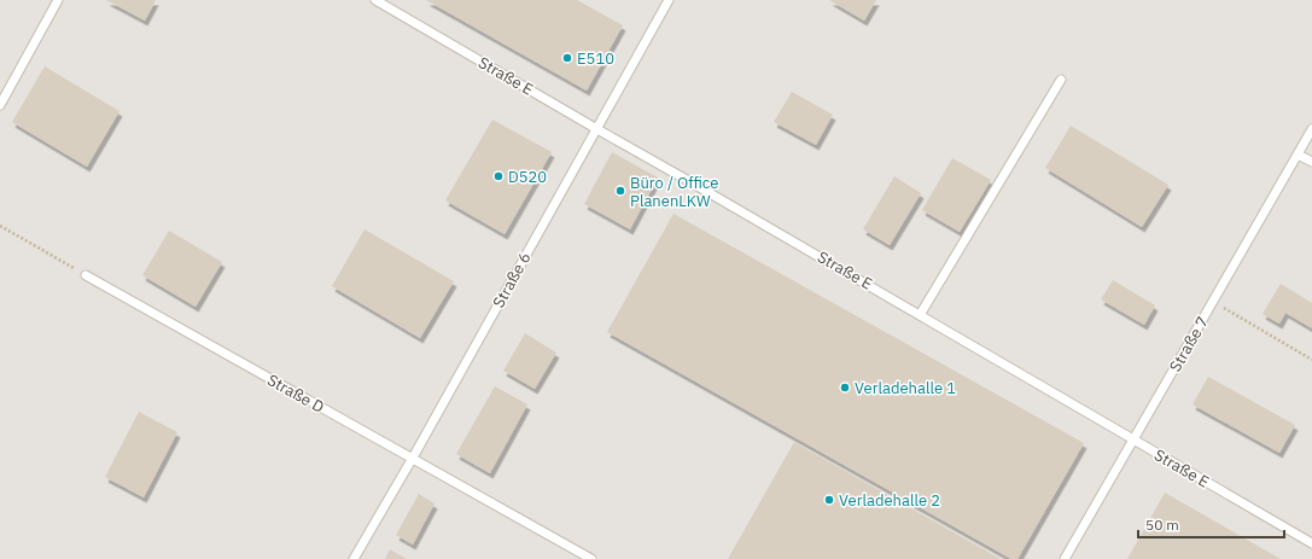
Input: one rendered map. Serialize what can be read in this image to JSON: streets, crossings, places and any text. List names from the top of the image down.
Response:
{
  "streets": {
    "lane": [
      "Straße E",
      "Straße 6",
      "Straße 7",
      "Straße D"
    ]
  },
  "crossings": [
    ["Straße E", "Straße 6"],
    ["Straße E", "Straße 7"],
    ["Straße 6", "Straße D"]
  ],
  "places": [
    "E510",
    "D520",
    "Büro / Office PlanenLKW",
    "Verladehalle 1",
    "Verladehalle 2"
  ],
  "scale_bar": "50 m"
}
